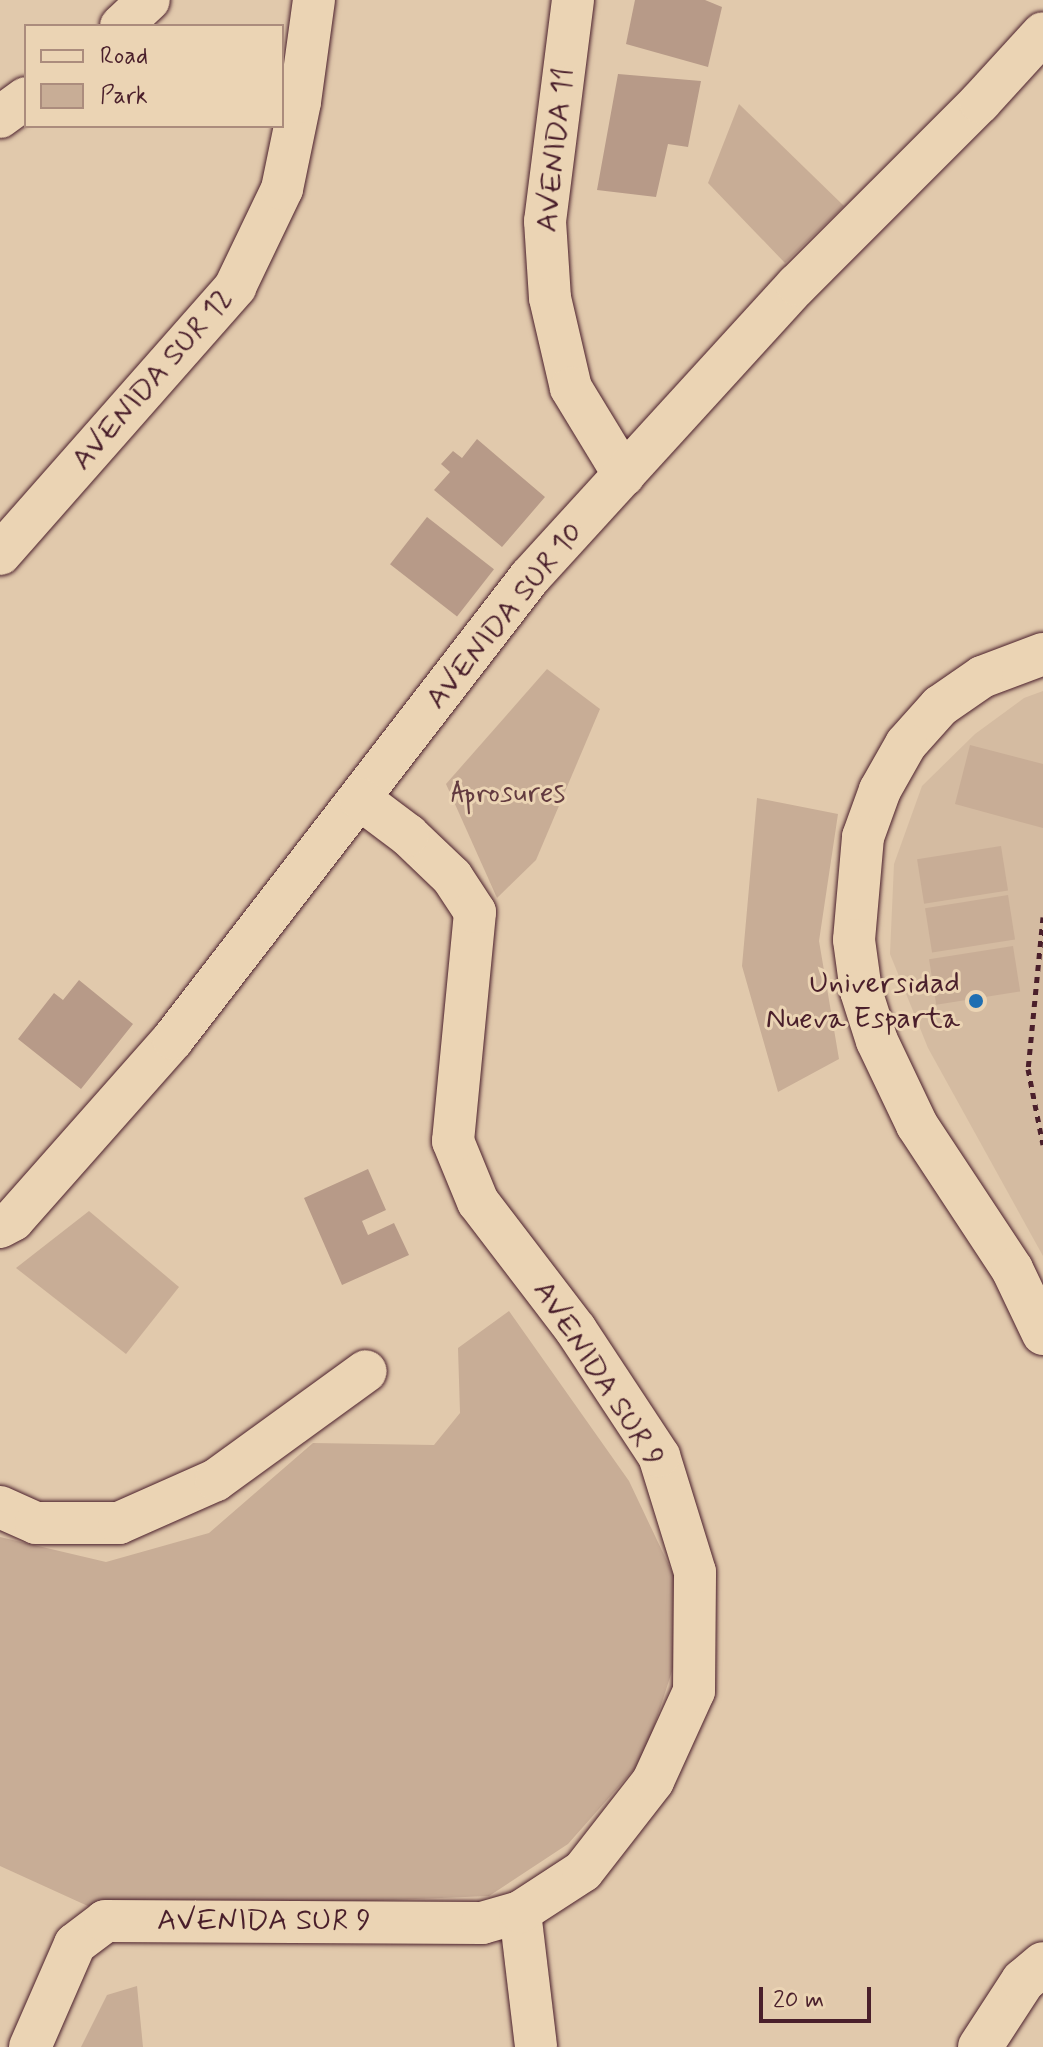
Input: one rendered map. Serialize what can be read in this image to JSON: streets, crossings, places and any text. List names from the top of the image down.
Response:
{
  "streets": {
    "street": [
      "AVENIDA 11",
      "AVENIDA SUR 12",
      "AVENIDA SUR 10",
      "AVENIDA SUR 9"
    ]
  },
  "crossings": [
    ["AVENIDA 11", "AVENIDA SUR 10"],
    ["AVENIDA SUR 10", "AVENIDA SUR 9"]
  ],
  "parks": ["Aprosures"],
  "places": ["Universidad Nueva Esparta"],
  "legend": ["Road", "Park"],
  "scale_bar": "20 m"
}
